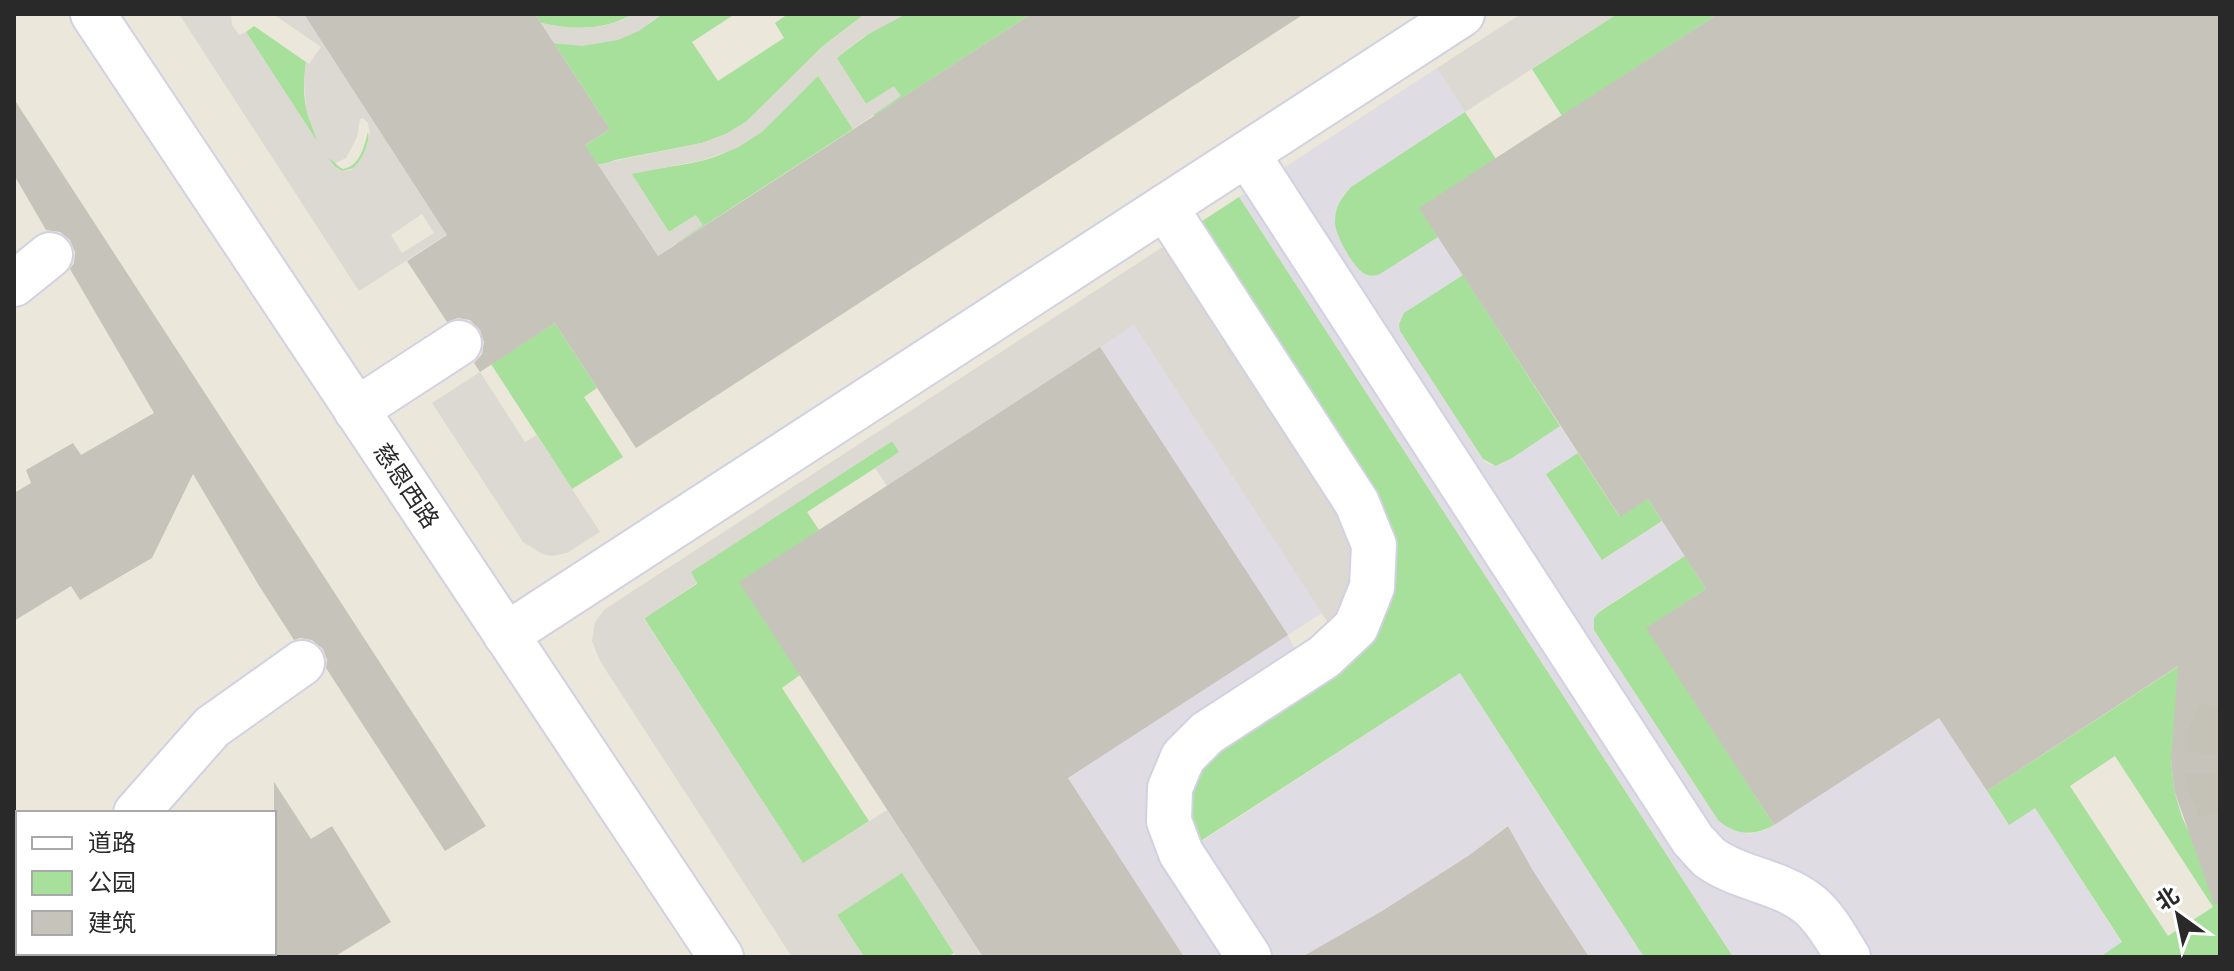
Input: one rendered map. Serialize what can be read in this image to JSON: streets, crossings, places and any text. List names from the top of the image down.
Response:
{
  "streets": {
    "street": ["慈恩西路"]
  },
  "legend": ["道路", "公园", "建筑"],
  "north": "top left"
}
